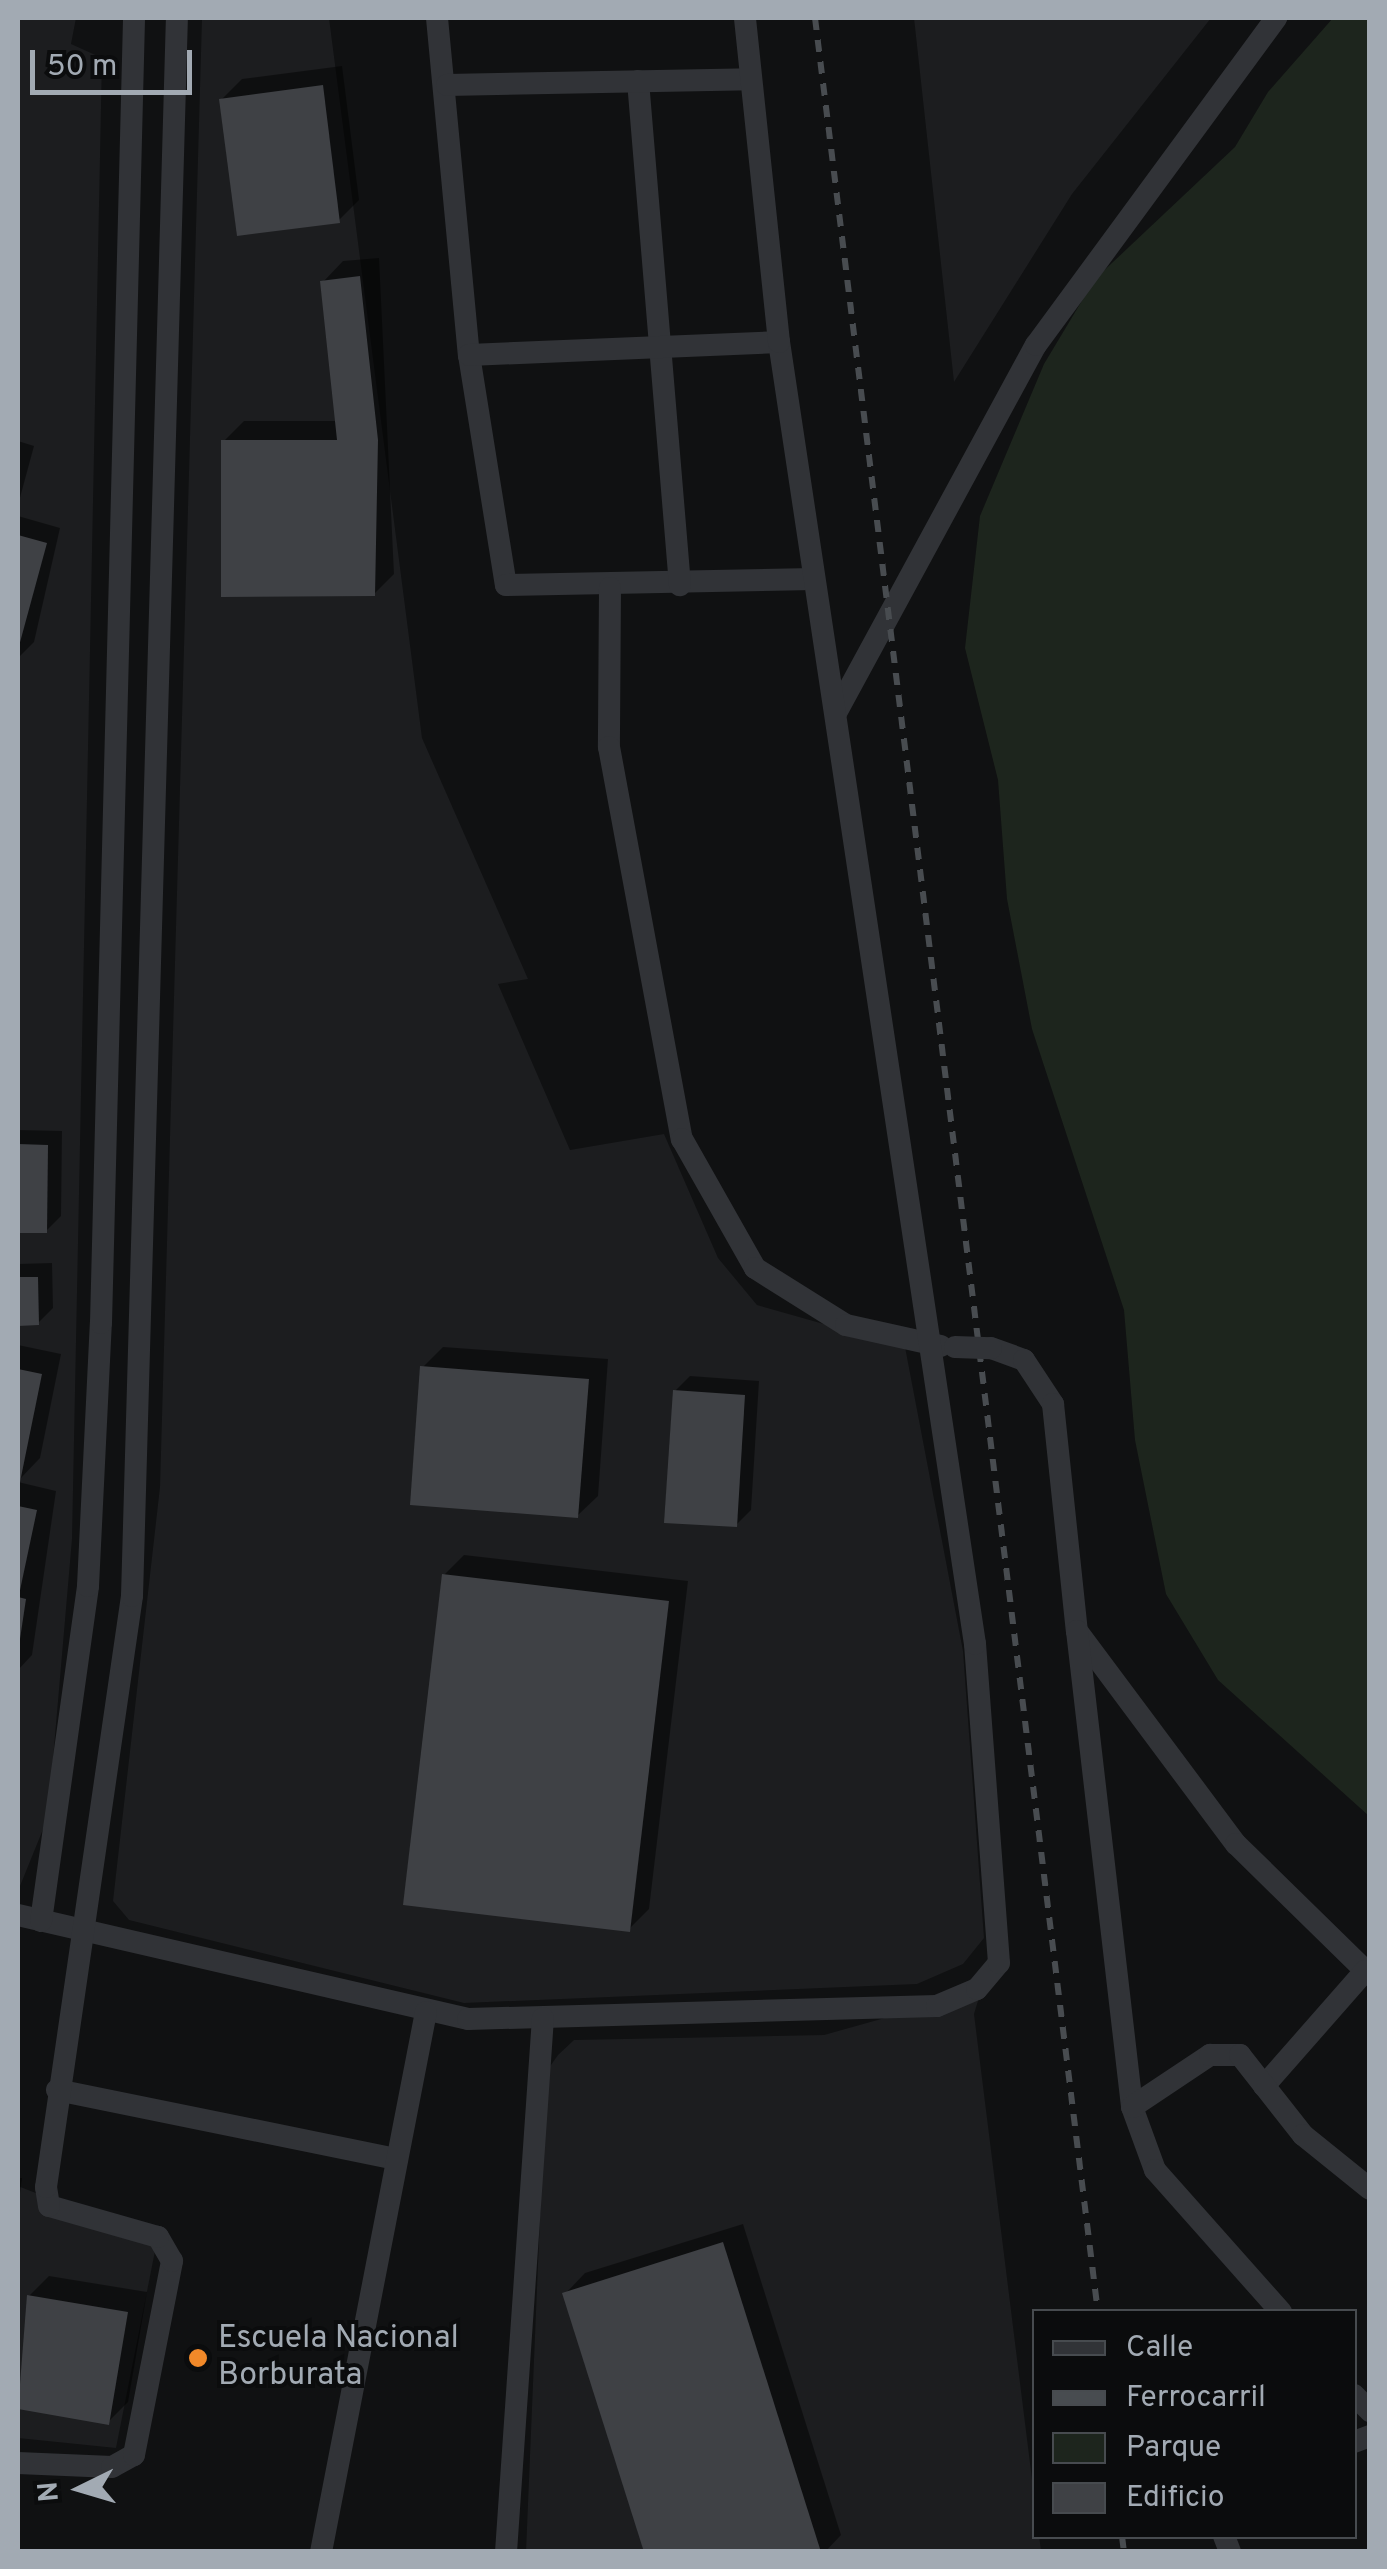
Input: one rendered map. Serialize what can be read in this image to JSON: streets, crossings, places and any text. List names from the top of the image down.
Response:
{
  "places": ["Escuela Nacional Borburata"],
  "legend": [
    "Calle",
    "Ferrocarril",
    "Parque",
    "Edificio"
  ],
  "scale_bar": "50 m",
  "north": "left"
}
